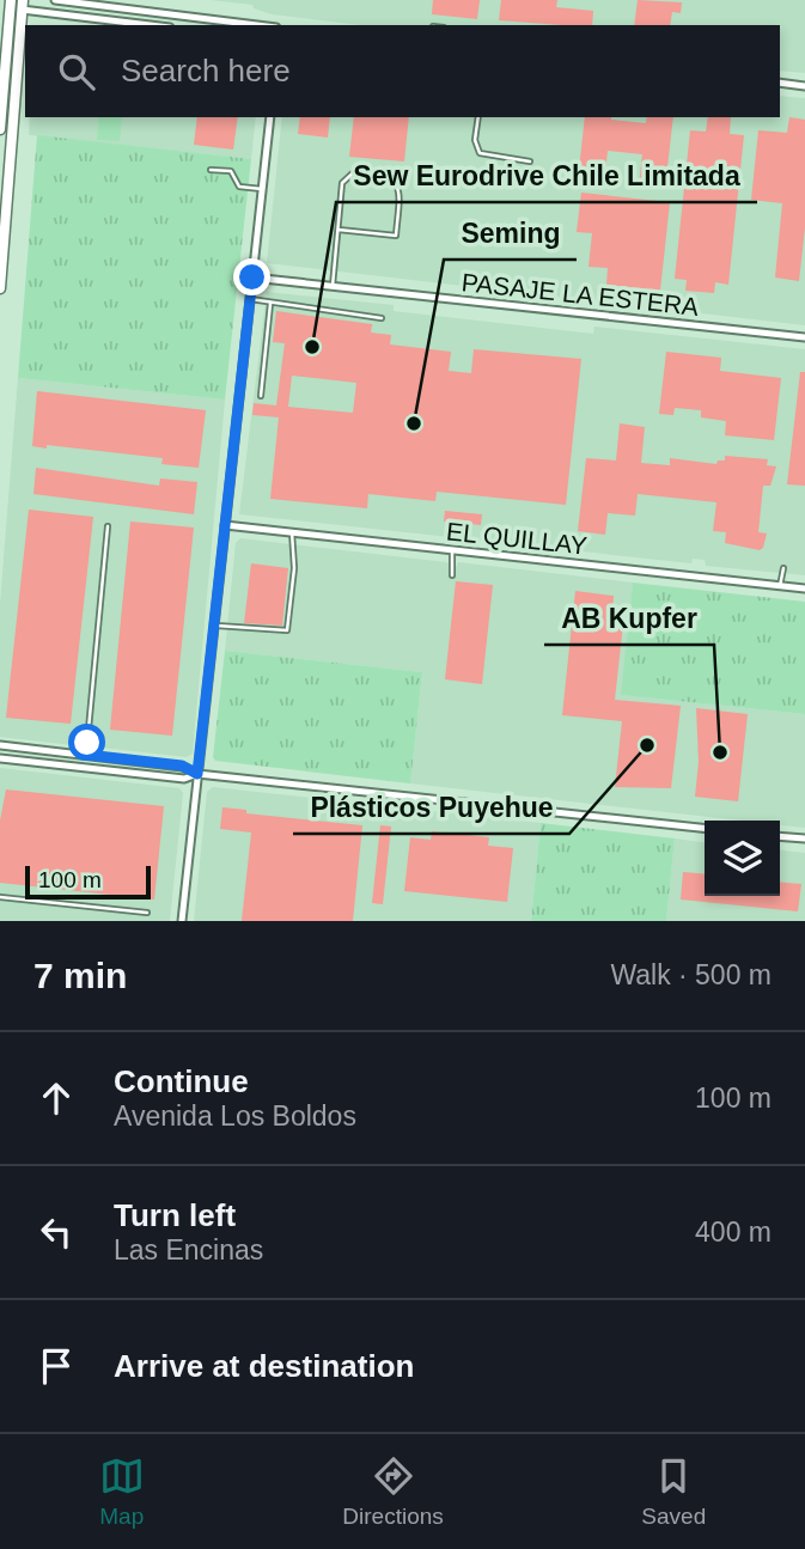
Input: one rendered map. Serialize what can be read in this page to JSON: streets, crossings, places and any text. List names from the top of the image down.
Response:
{
  "streets": {
    "street": ["PASAJE LA ESTERA", "EL QUILLAY"]
  },
  "places": [
    "Sew Eurodrive Chile Limitada",
    "Seming",
    "Plásticos Puyehue",
    "AB Kupfer"
  ],
  "scale_bar": "100 m",
  "page": {
    "search": "Search here",
    "scale": "100 m",
    "heading": ["7 min", "Walk · 500 m"],
    "list": [
      ["Continue", "Avenida Los Boldos", "100 m"],
      ["Turn left", "Las Encinas", "400 m"],
      "Arrive at destination"
    ],
    "nav": ["Map", "Directions", "Saved"]
  }
}
